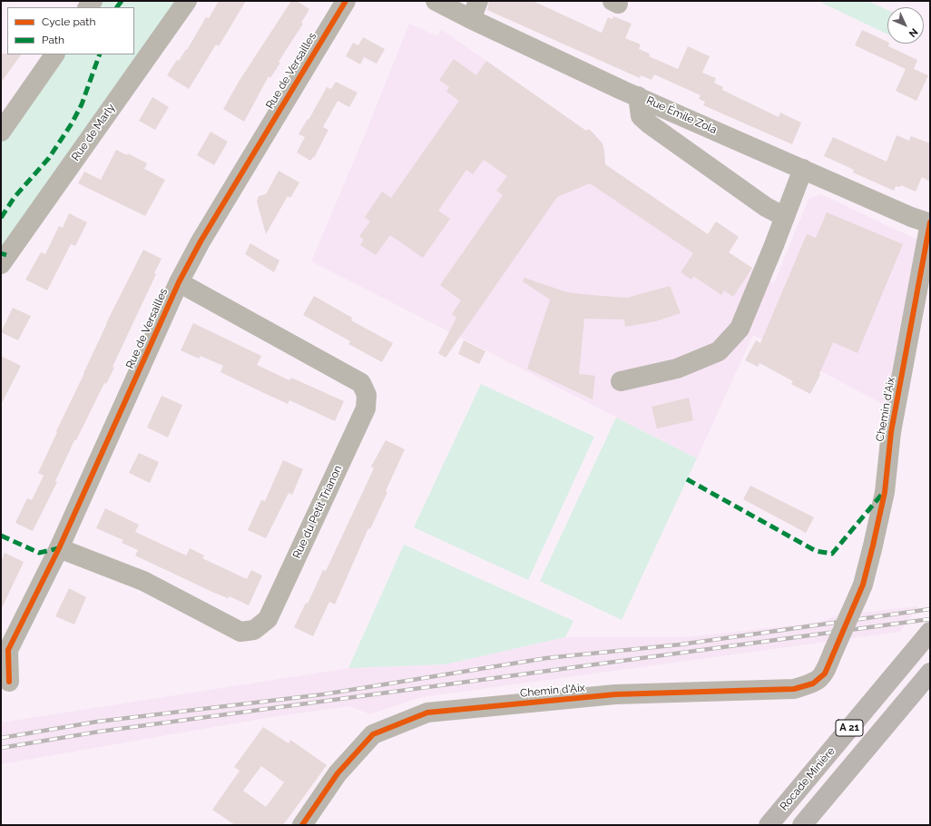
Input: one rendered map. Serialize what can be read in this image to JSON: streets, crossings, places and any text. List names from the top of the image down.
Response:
{
  "streets": {
    "highway": ["A 21", "Rocade Minière"],
    "street": [
      "Rue de Versailles",
      "Rue Émile Zola",
      "Rue de Marly",
      "Chemin d'Aix",
      "Rue du Petit Trianon"
    ]
  },
  "crossings": [
    ["Rue de Versailles", "Rue du Petit Trianon"],
    ["Rue Émile Zola", "Chemin d'Aix"]
  ],
  "legend": ["Cycle path", "Path"],
  "north": "bottom right"
}
